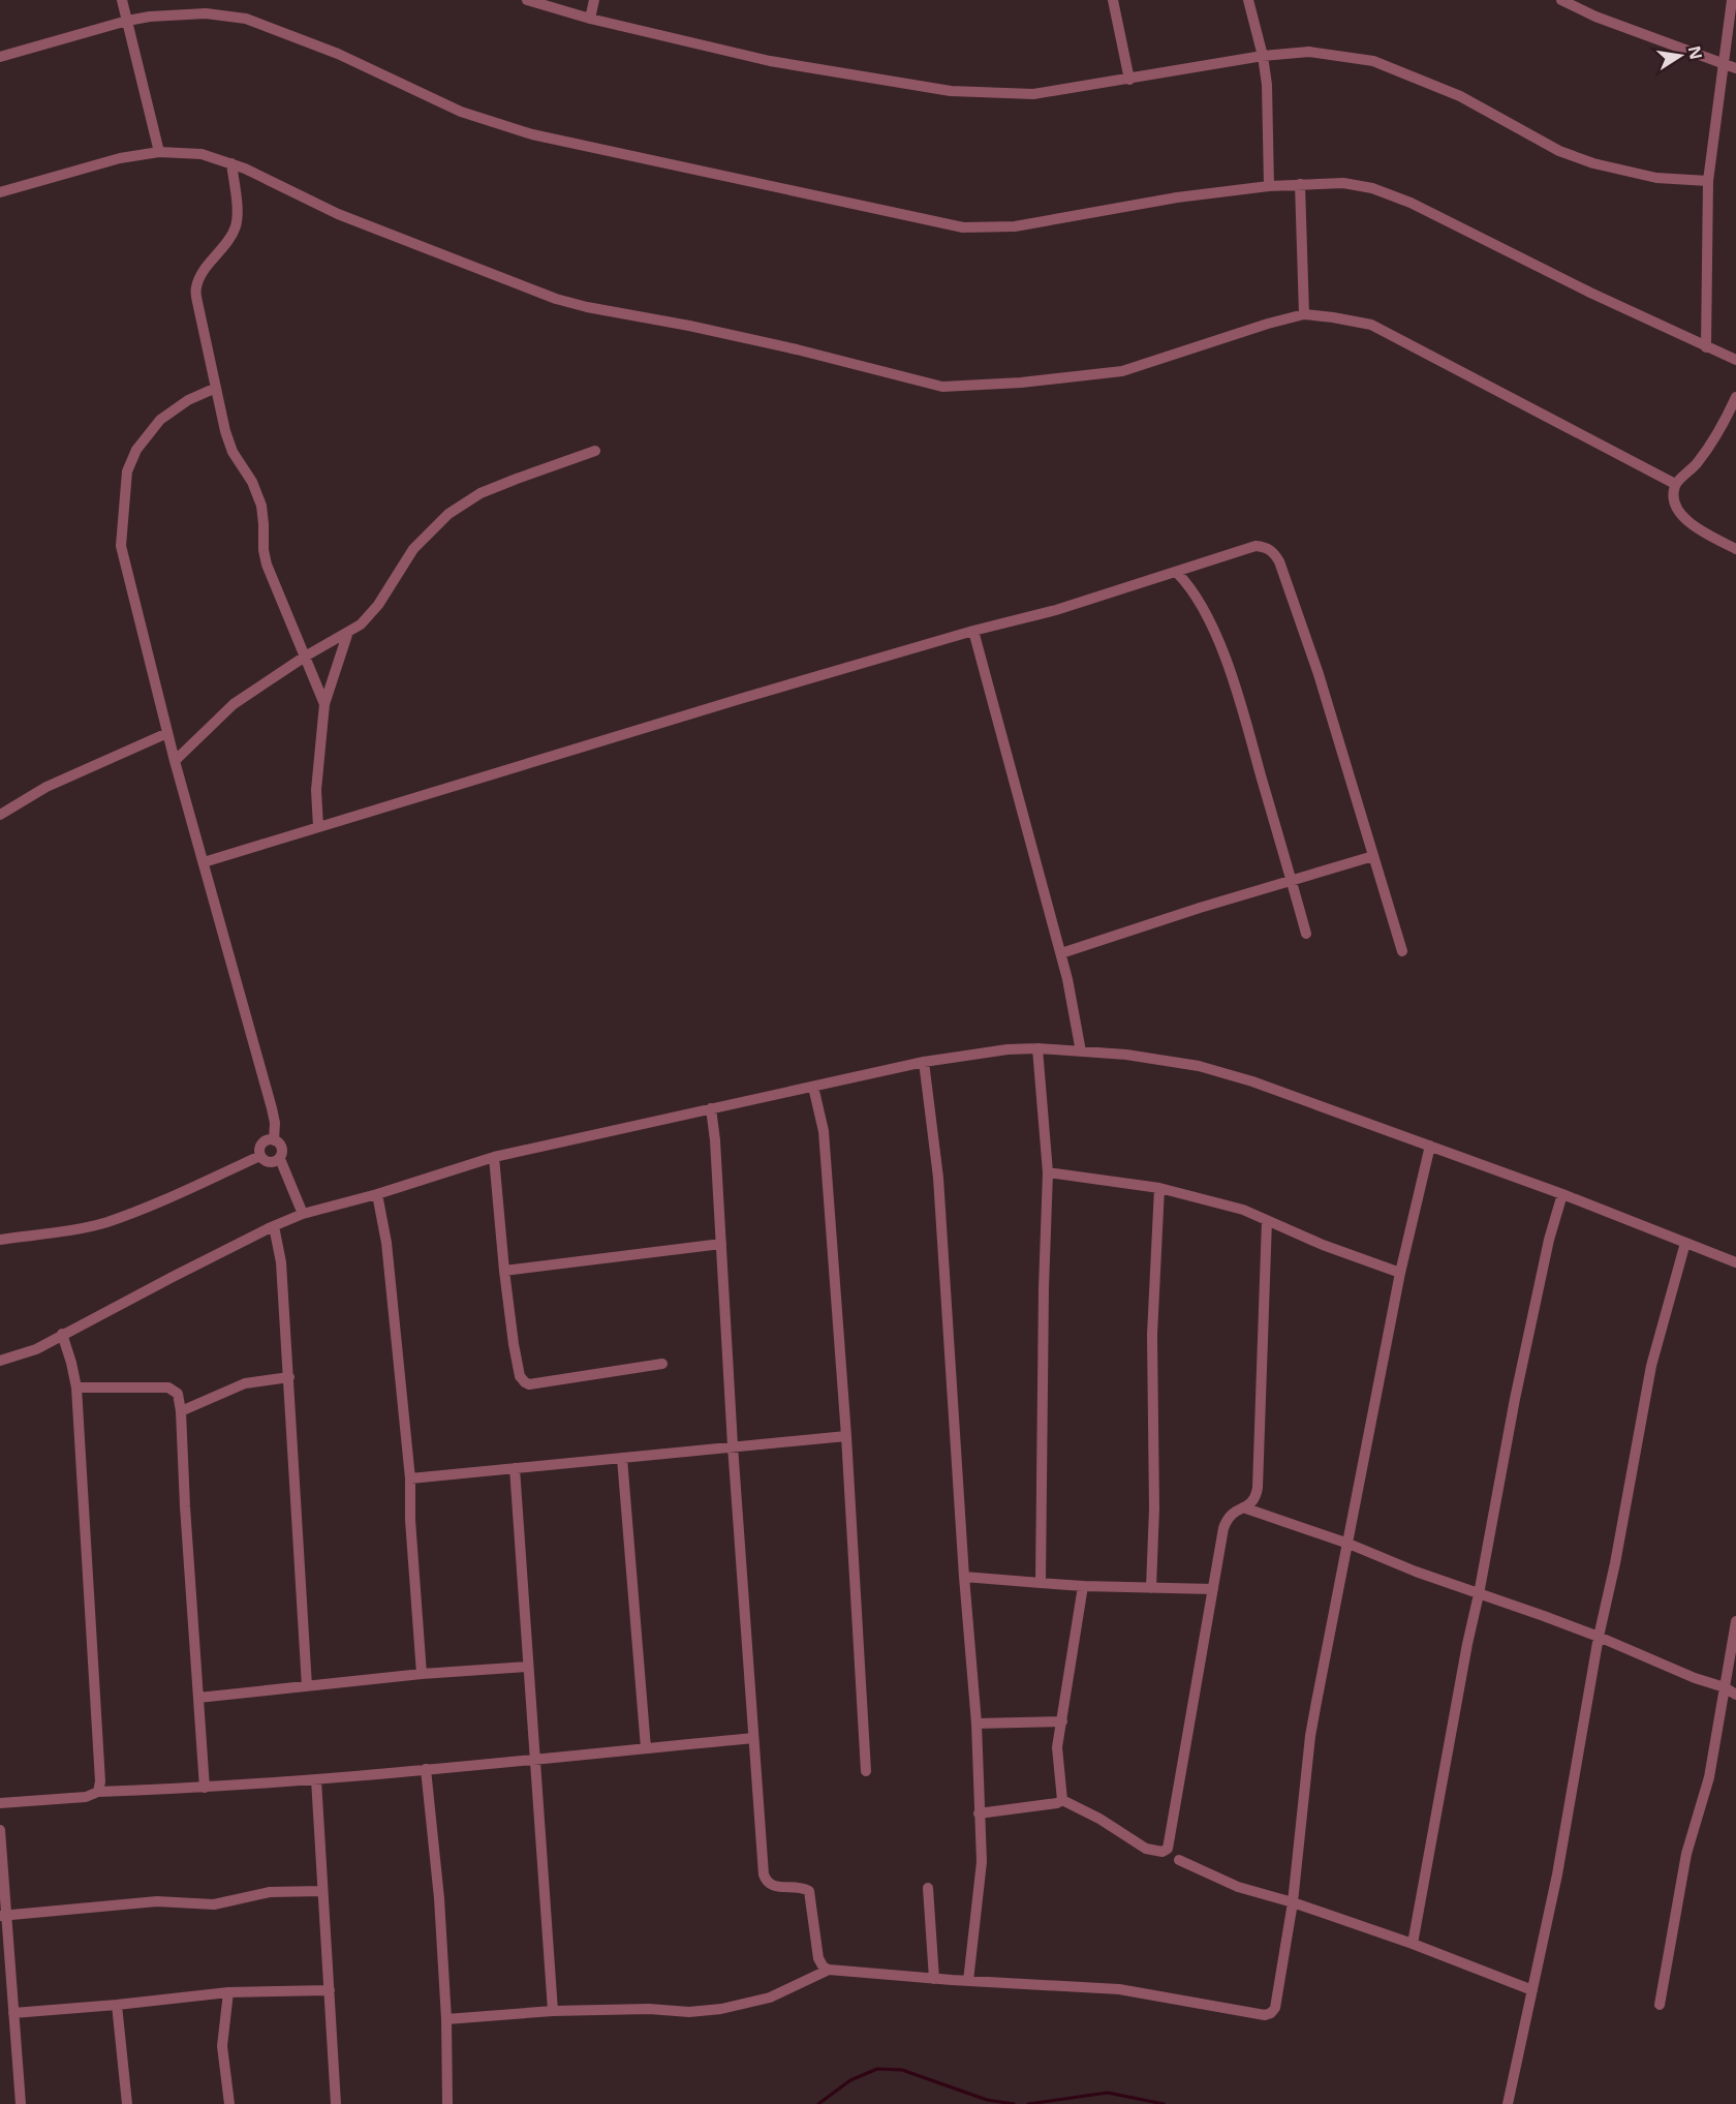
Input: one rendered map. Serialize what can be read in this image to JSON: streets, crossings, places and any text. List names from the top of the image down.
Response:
{
  "north": "right"
}
